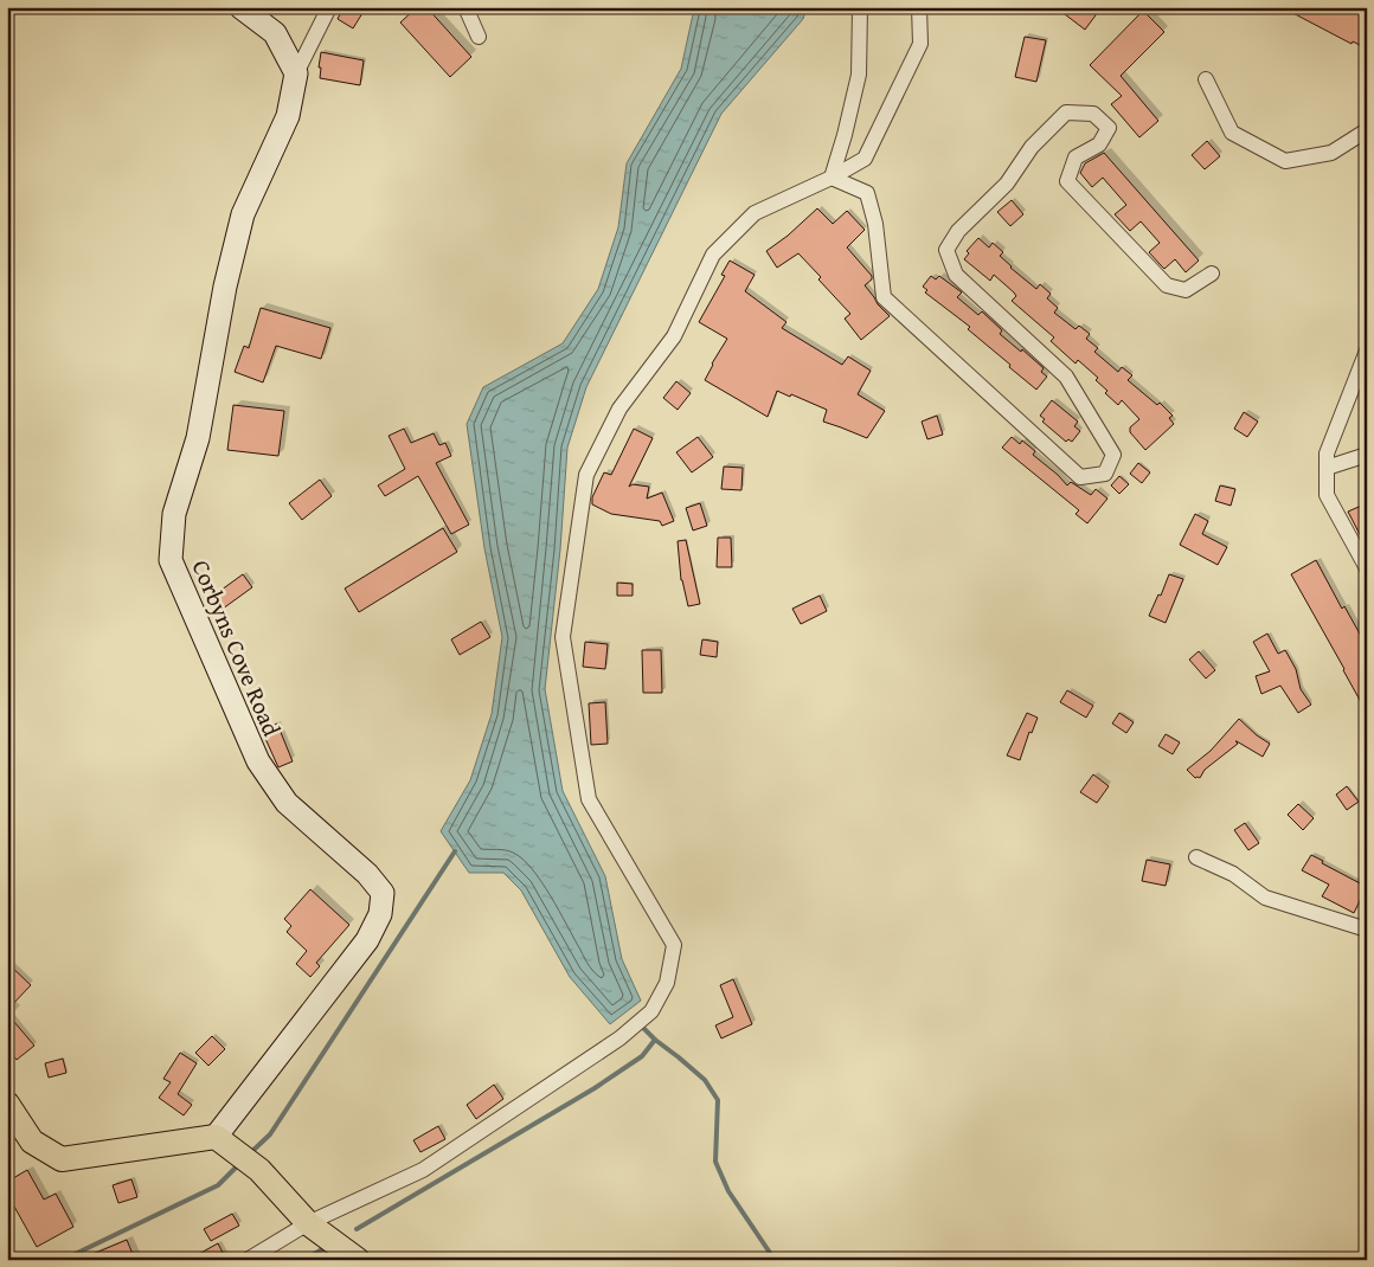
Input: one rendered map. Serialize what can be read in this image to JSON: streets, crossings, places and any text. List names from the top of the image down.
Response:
{
  "streets": {
    "main road": ["Corbyns Cove Road"]
  }
}
